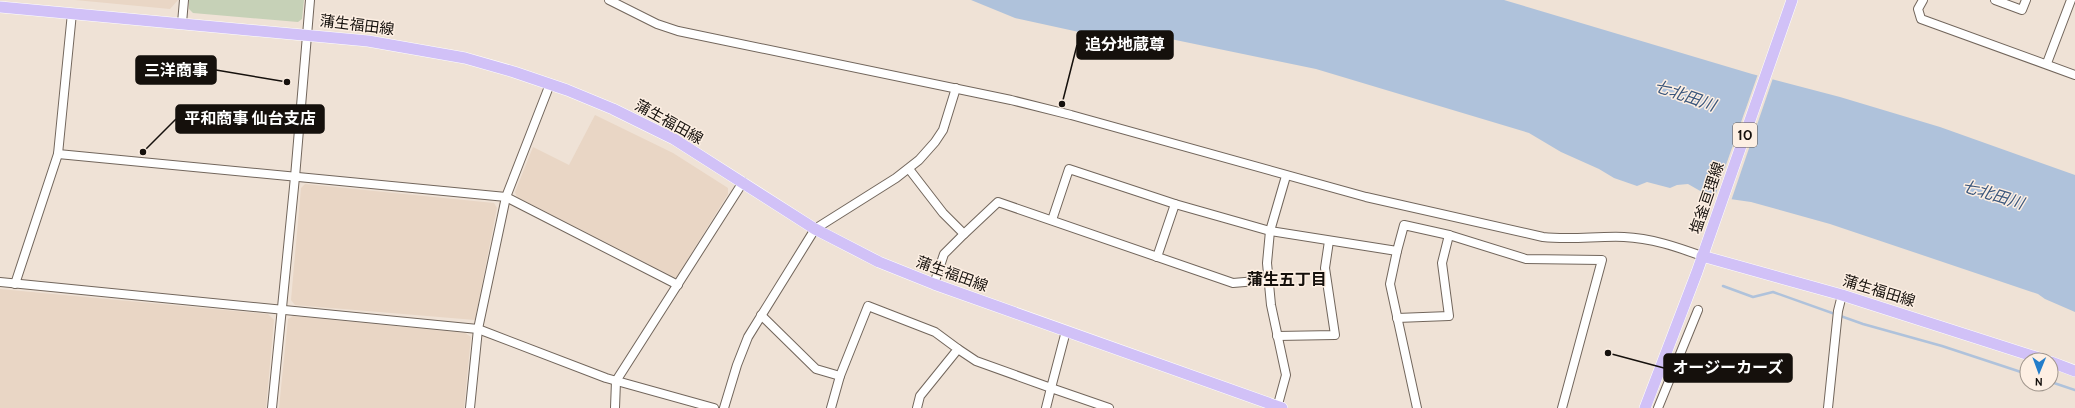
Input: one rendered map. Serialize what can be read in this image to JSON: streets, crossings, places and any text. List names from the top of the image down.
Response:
{
  "streets": {
    "main road": ["蒲生福田線", "10", "塩釜亘理線"]
  },
  "crossings": [
    ["蒲生福田線", "塩釜亘理線"]
  ],
  "districts": ["蒲生五丁目"],
  "water": ["七北田川"],
  "places": [
    "三洋商事",
    "追分地蔵尊",
    "平和商事 仙台支店",
    "オージーカーズ"
  ],
  "north": "bottom"
}
